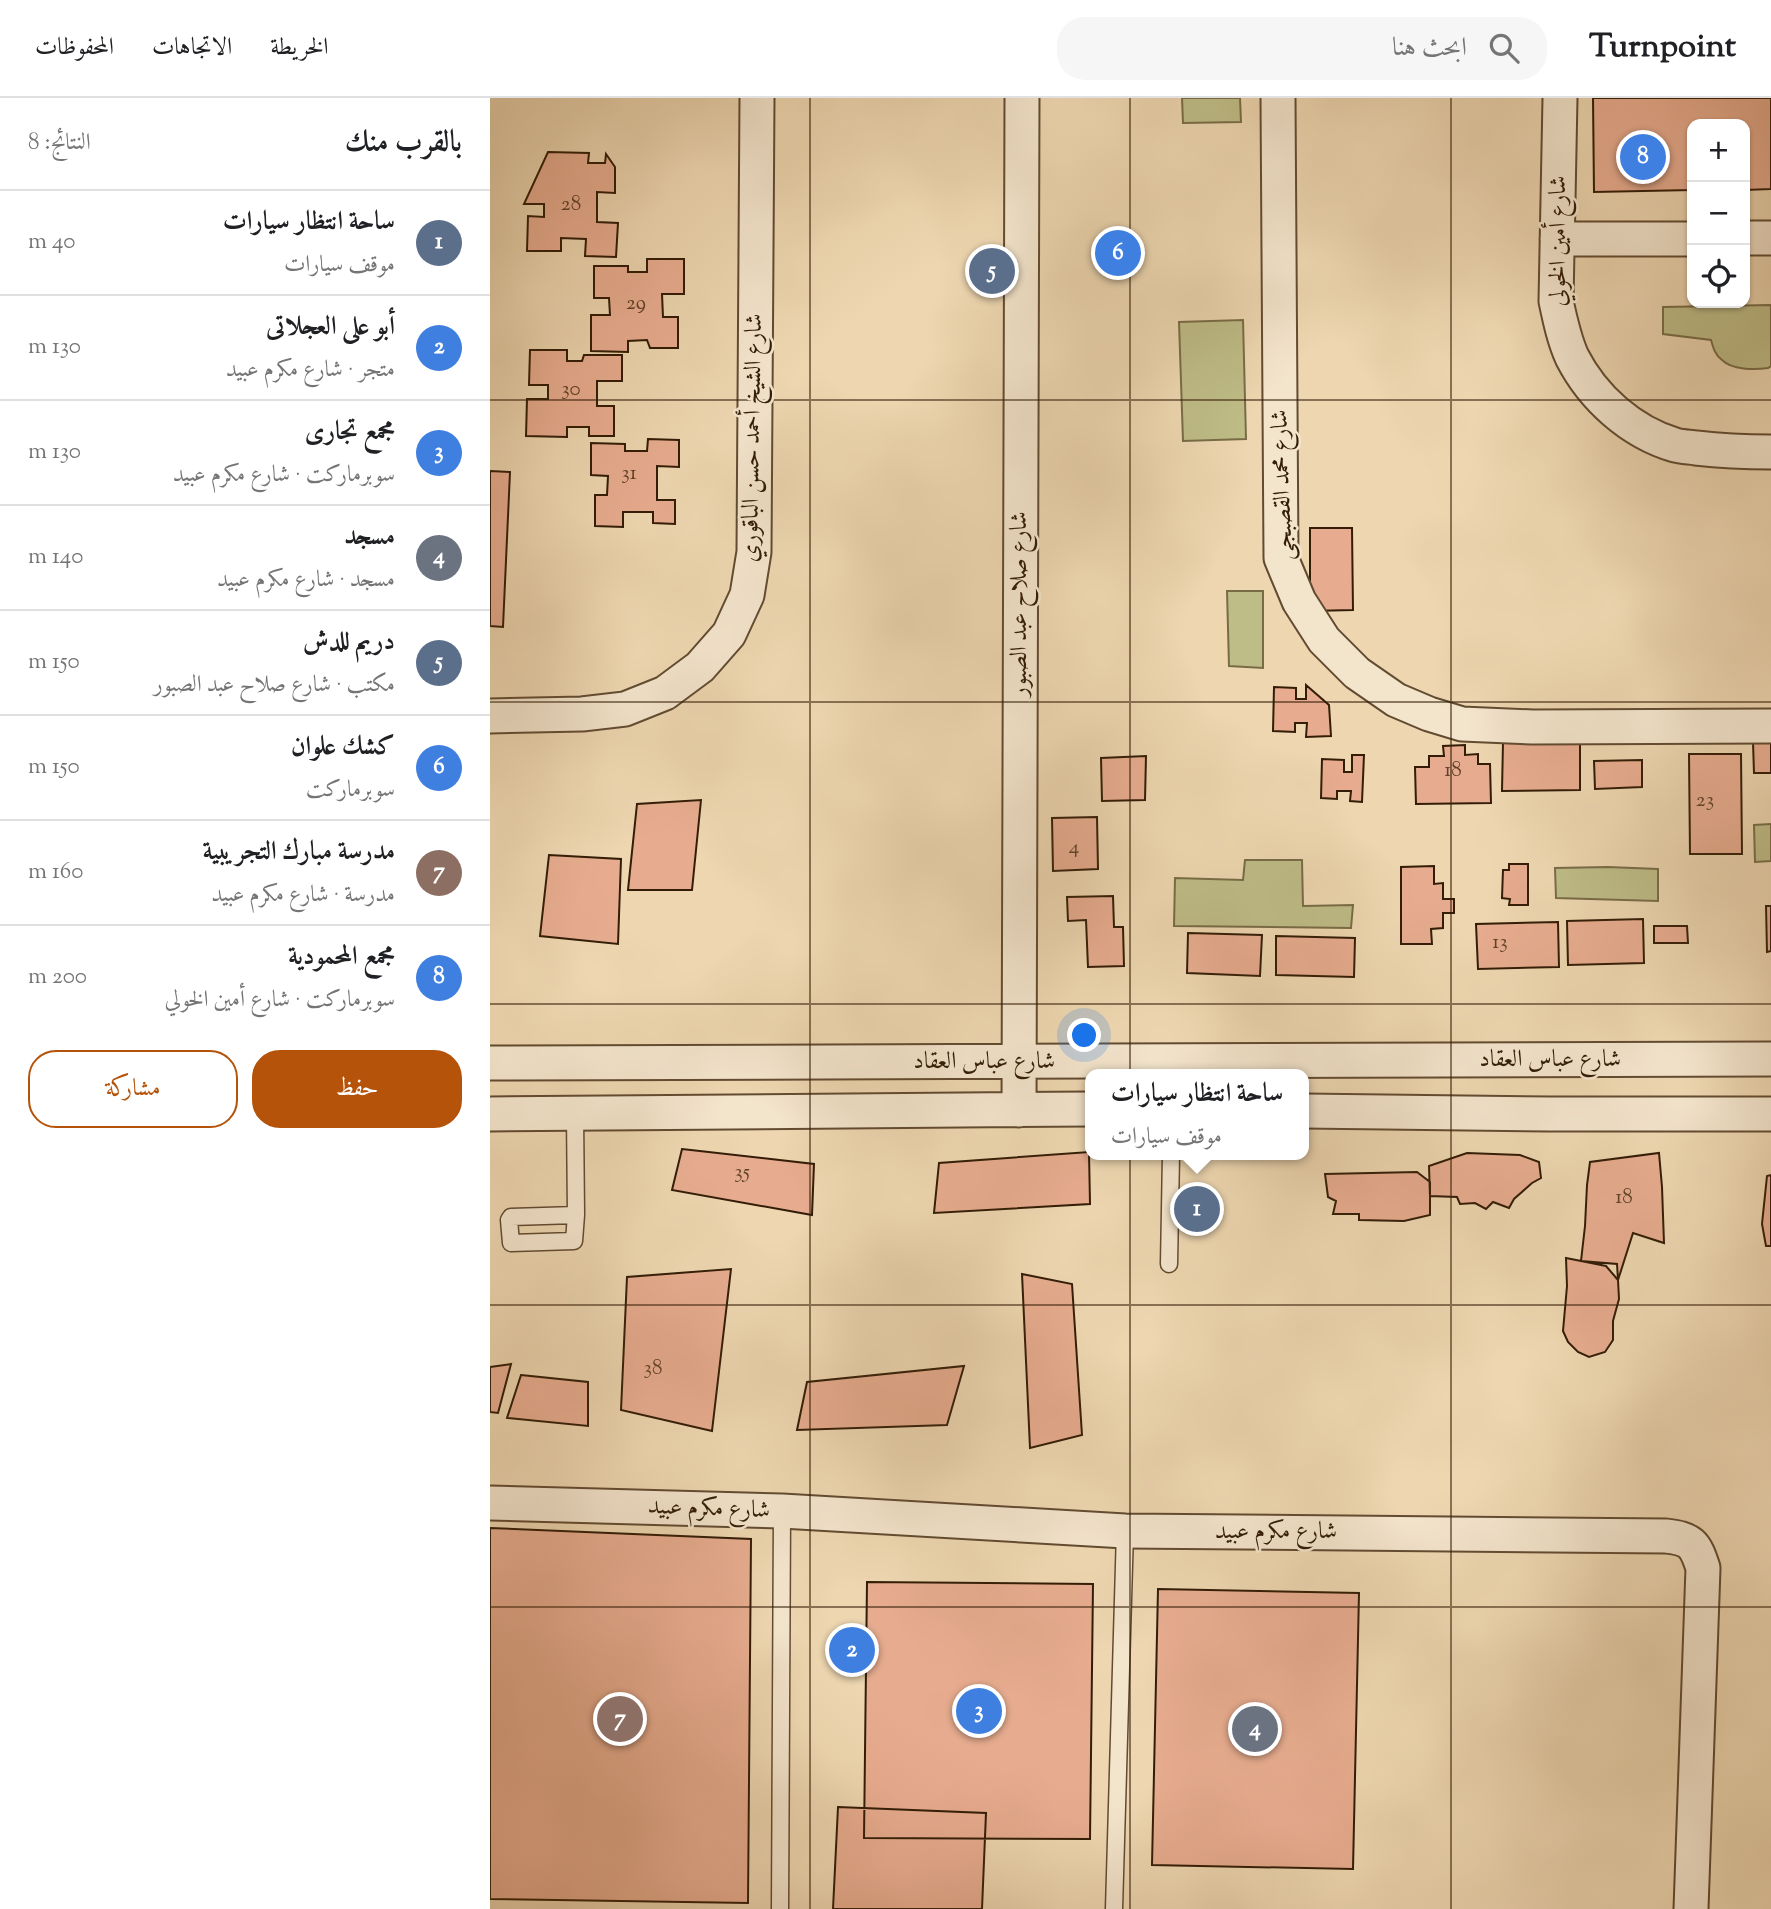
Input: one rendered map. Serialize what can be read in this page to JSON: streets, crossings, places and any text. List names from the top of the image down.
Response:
{
  "streets": {
    "street": [
      "شارع أمين الخولي",
      "شارع الشيخ أحمد حسن الباقوري",
      "شارع محمد القصبجى",
      "شارع صلاح عبد الصبور",
      "شارع عباس العقاد",
      "شارع مكرم عبيد"
    ]
  },
  "crossings": [
    ["شارع صلاح عبد الصبور", "شارع عباس العقاد"]
  ],
  "house_numbers": [
    "28",
    "29",
    "30",
    "31",
    "18",
    "23",
    "4",
    "13",
    "35",
    "18",
    "38"
  ],
  "page": {
    "header": "Turnpoint",
    "search": "ابحث هنا",
    "nav": ["الخريطة", "الاتجاهات", "المحفوظات"],
    "heading": ["بالقرب منك", "النتائج: 8"],
    "map_buttons": ["+", "−"],
    "pins": [
      "8",
      "6",
      "5",
      "1",
      "2",
      "3",
      "7",
      "4"
    ],
    "list": [
      {
        "mark": "1",
        "name": "ساحة انتظار سيارات",
        "note": "موقف سيارات",
        "value": "40 m"
      },
      {
        "mark": "2",
        "name": "أبو على العجلاتى",
        "note": "متجر · شارع مكرم عبيد",
        "value": "130 m"
      },
      {
        "mark": "3",
        "name": "مجمع تجارى",
        "note": "سوبرماركت · شارع مكرم عبيد",
        "value": "130 m"
      },
      {
        "mark": "4",
        "name": "مسجد",
        "note": "مسجد · شارع مكرم عبيد",
        "value": "140 m"
      },
      {
        "mark": "5",
        "name": "دريم للدش",
        "note": "مكتب · شارع صلاح عبد الصبور",
        "value": "150 m"
      },
      {
        "mark": "6",
        "name": "كشك علوان",
        "note": "سوبرماركت",
        "value": "150 m"
      },
      {
        "mark": "7",
        "name": "مدرسة مبارك التجريبية",
        "note": "مدرسة · شارع مكرم عبيد",
        "value": "160 m"
      },
      {
        "mark": "8",
        "name": "مجمع المحمودية",
        "note": "سوبرماركت · شارع أمين الخولي",
        "value": "200 m"
      }
    ],
    "buttons": ["حفظ", "مشاركة"],
    "popup": ["ساحة انتظار سيارات", "موقف سيارات"]
  }
}
